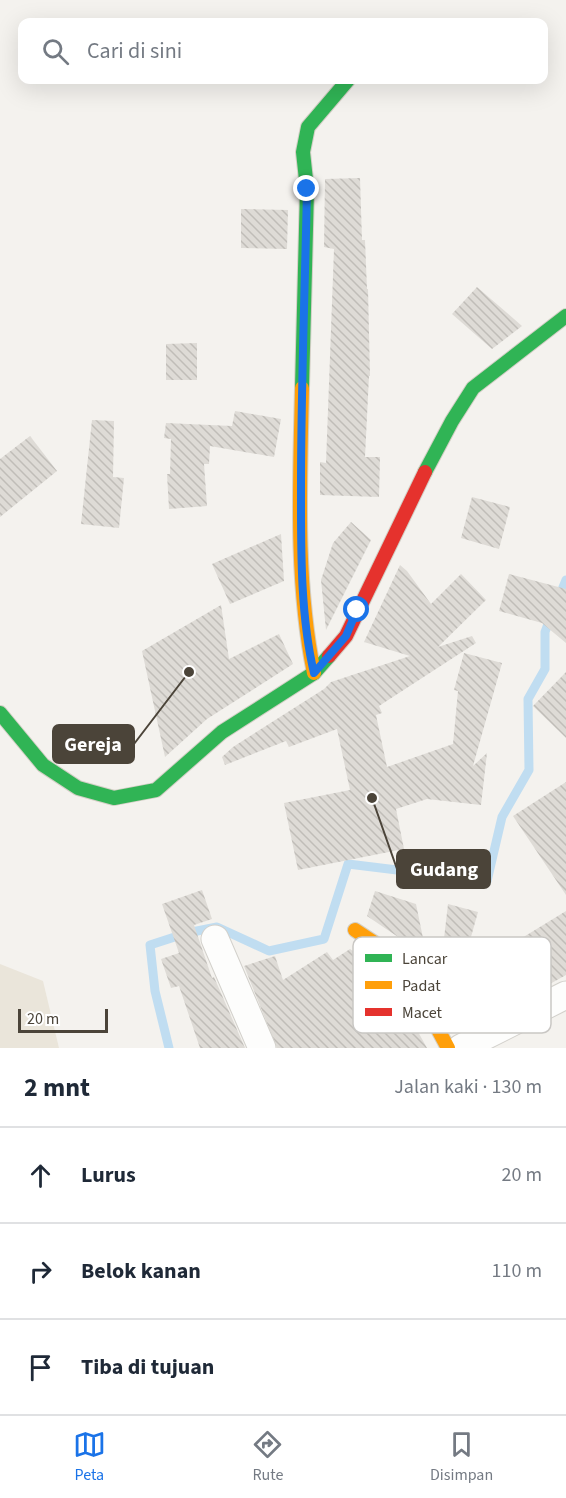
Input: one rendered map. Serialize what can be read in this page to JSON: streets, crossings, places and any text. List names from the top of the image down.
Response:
{
  "places": ["Gereja", "Gudang"],
  "legend": ["Lancar", "Padat", "Macet"],
  "scale_bar": "20 m",
  "page": {
    "search": "Cari di sini",
    "scale": "20 m",
    "heading": ["2 mnt", "Jalan kaki · 130 m"],
    "list": [
      ["Lurus", "20 m"],
      ["Belok kanan", "110 m"],
      "Tiba di tujuan"
    ],
    "nav": ["Peta", "Rute", "Disimpan"]
  }
}
